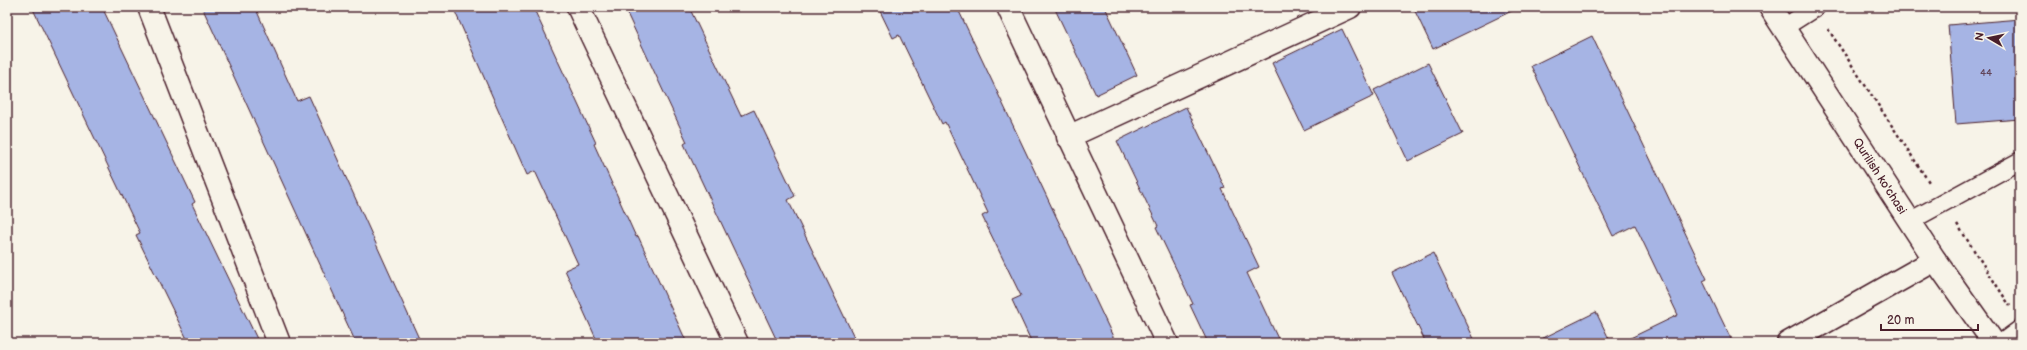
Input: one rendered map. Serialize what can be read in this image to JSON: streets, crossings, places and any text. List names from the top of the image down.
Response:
{
  "streets": {
    "street": ["Qurilish ko'chasi"]
  },
  "house_numbers": ["44"],
  "scale_bar": "20 m",
  "north": "left"
}
